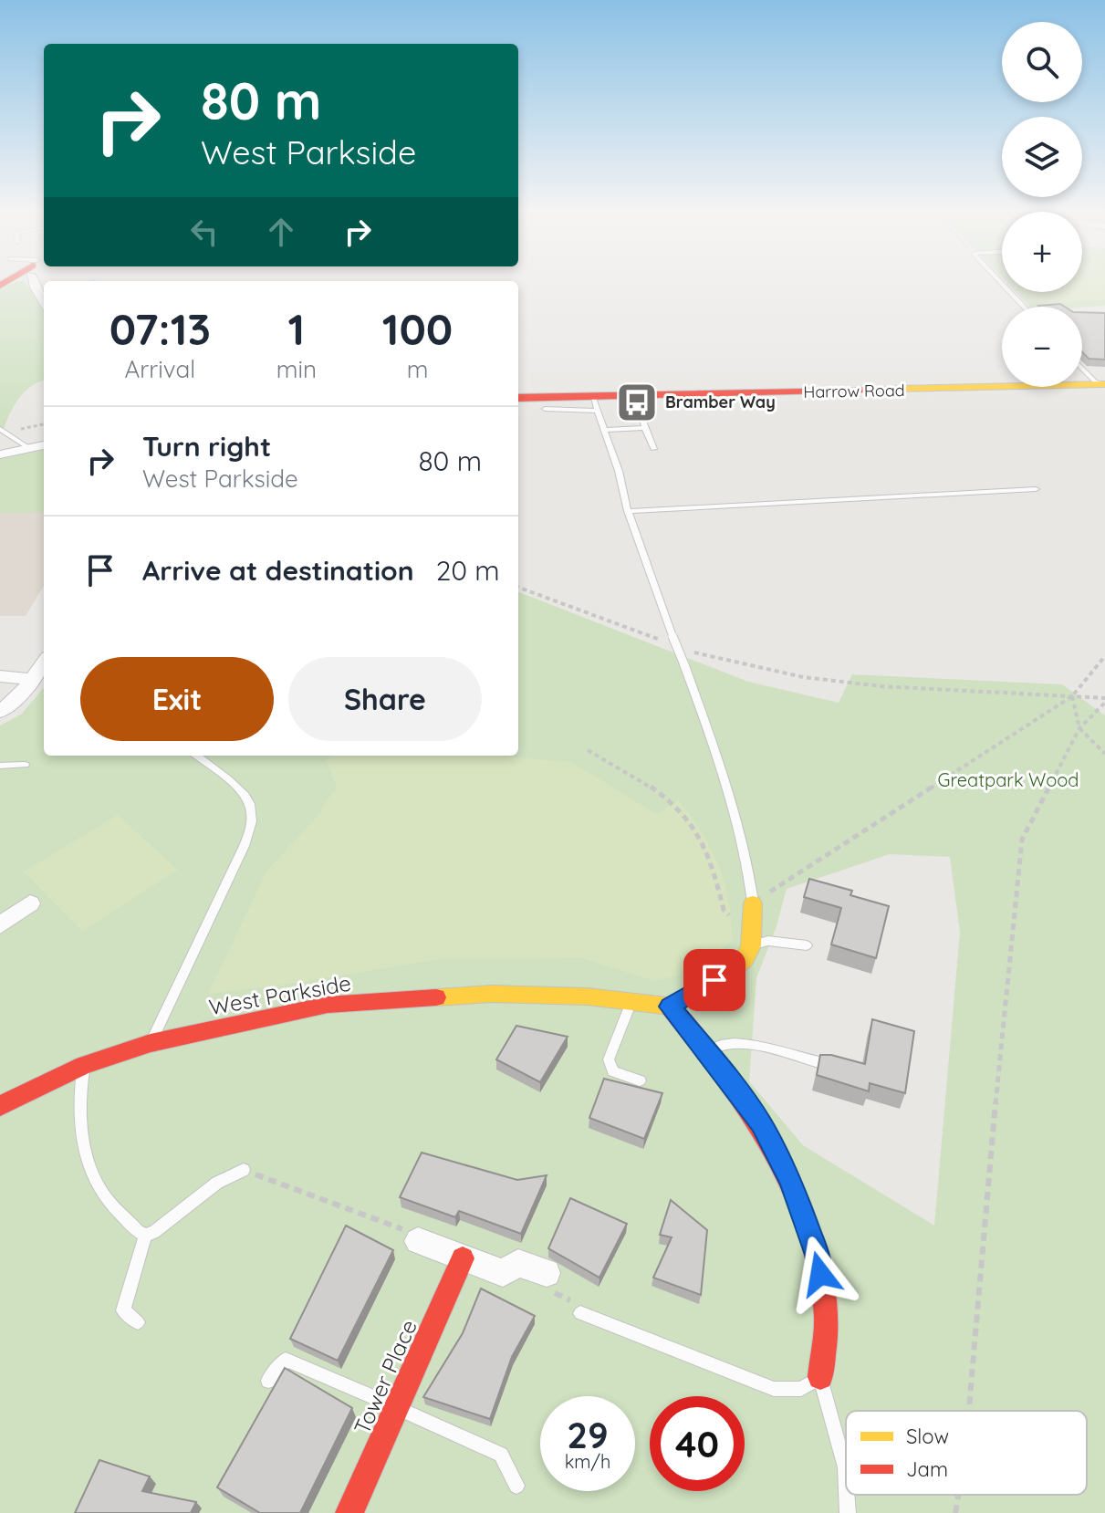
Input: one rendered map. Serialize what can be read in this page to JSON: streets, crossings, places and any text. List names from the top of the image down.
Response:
{
  "streets": {
    "street": ["Harrow Road", "West Parkside", "Tower Place"]
  },
  "parks": ["Greatpark Wood"],
  "places": {
    "bus stop": ["Bramber Way"]
  },
  "legend": ["Slow", "Jam"],
  "page": {
    "map_buttons": ["+", "−"],
    "turn": ["80 m", "West Parkside"],
    "eta": [
      "07:13",
      "Arrival",
      "1",
      "min",
      "100",
      "m"
    ],
    "list": [
      {
        "name": "Turn right",
        "note": "West Parkside",
        "value": "80 m"
      },
      {
        "name": "Arrive at destination",
        "value": "20 m"
      }
    ],
    "buttons": ["Exit", "Share"],
    "speed": "29 km/h",
    "limit": "40"
  }
}
